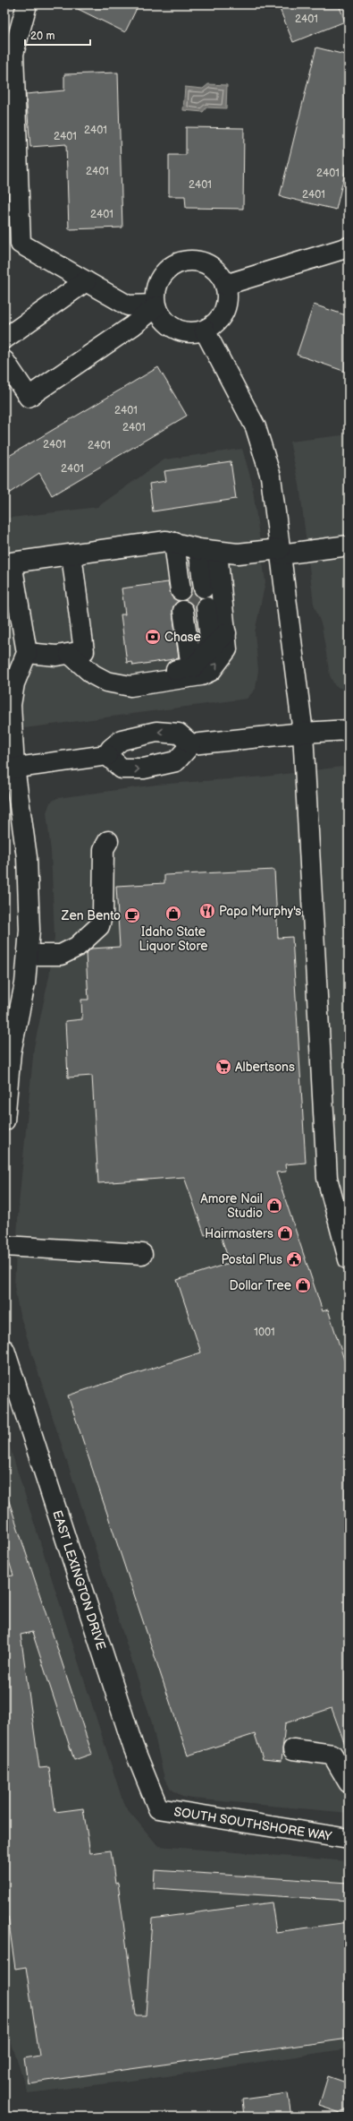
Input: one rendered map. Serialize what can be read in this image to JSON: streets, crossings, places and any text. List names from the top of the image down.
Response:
{
  "streets": {
    "street": ["EAST LEXINGTON DRIVE", "SOUTH SOUTHSHORE WAY"]
  },
  "crossings": [
    ["EAST LEXINGTON DRIVE", "SOUTH SOUTHSHORE WAY"]
  ],
  "places": {
    "bank": ["Chase"],
    "restaurant": ["Papa Murphy's"],
    "shop": [
      "Idaho State Liquor Store",
      "Amore Nail Studio",
      "Hairmasters",
      "Dollar Tree"
    ],
    "cafe": ["Zen Bento"],
    "supermarket": ["Albertsons"],
    "public building": ["Postal Plus"]
  },
  "house_numbers": [
    "2401",
    "2401",
    "2401",
    "2401",
    "2401",
    "2401",
    "2401",
    "2401",
    "2401",
    "2401",
    "2401",
    "2401",
    "2401",
    "1001"
  ],
  "scale_bar": "20 m"
}
